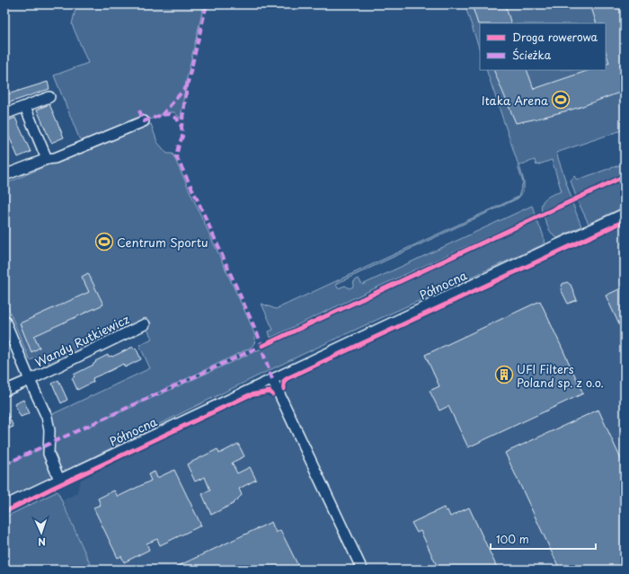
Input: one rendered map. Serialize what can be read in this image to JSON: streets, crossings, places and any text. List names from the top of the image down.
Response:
{
  "streets": {
    "street": ["Północna", "Wandy Rutkiewicz"]
  },
  "crossings": [
    ["Północna", "Wandy Rutkiewicz"]
  ],
  "places": {
    "sports": ["Itaka Arena", "Centrum Sportu"],
    "building": ["UFI Filters Poland sp. z o.o."]
  },
  "legend": ["Droga rowerowa", "Ścieżka"],
  "scale_bar": "100 m",
  "north": "bottom"
}
